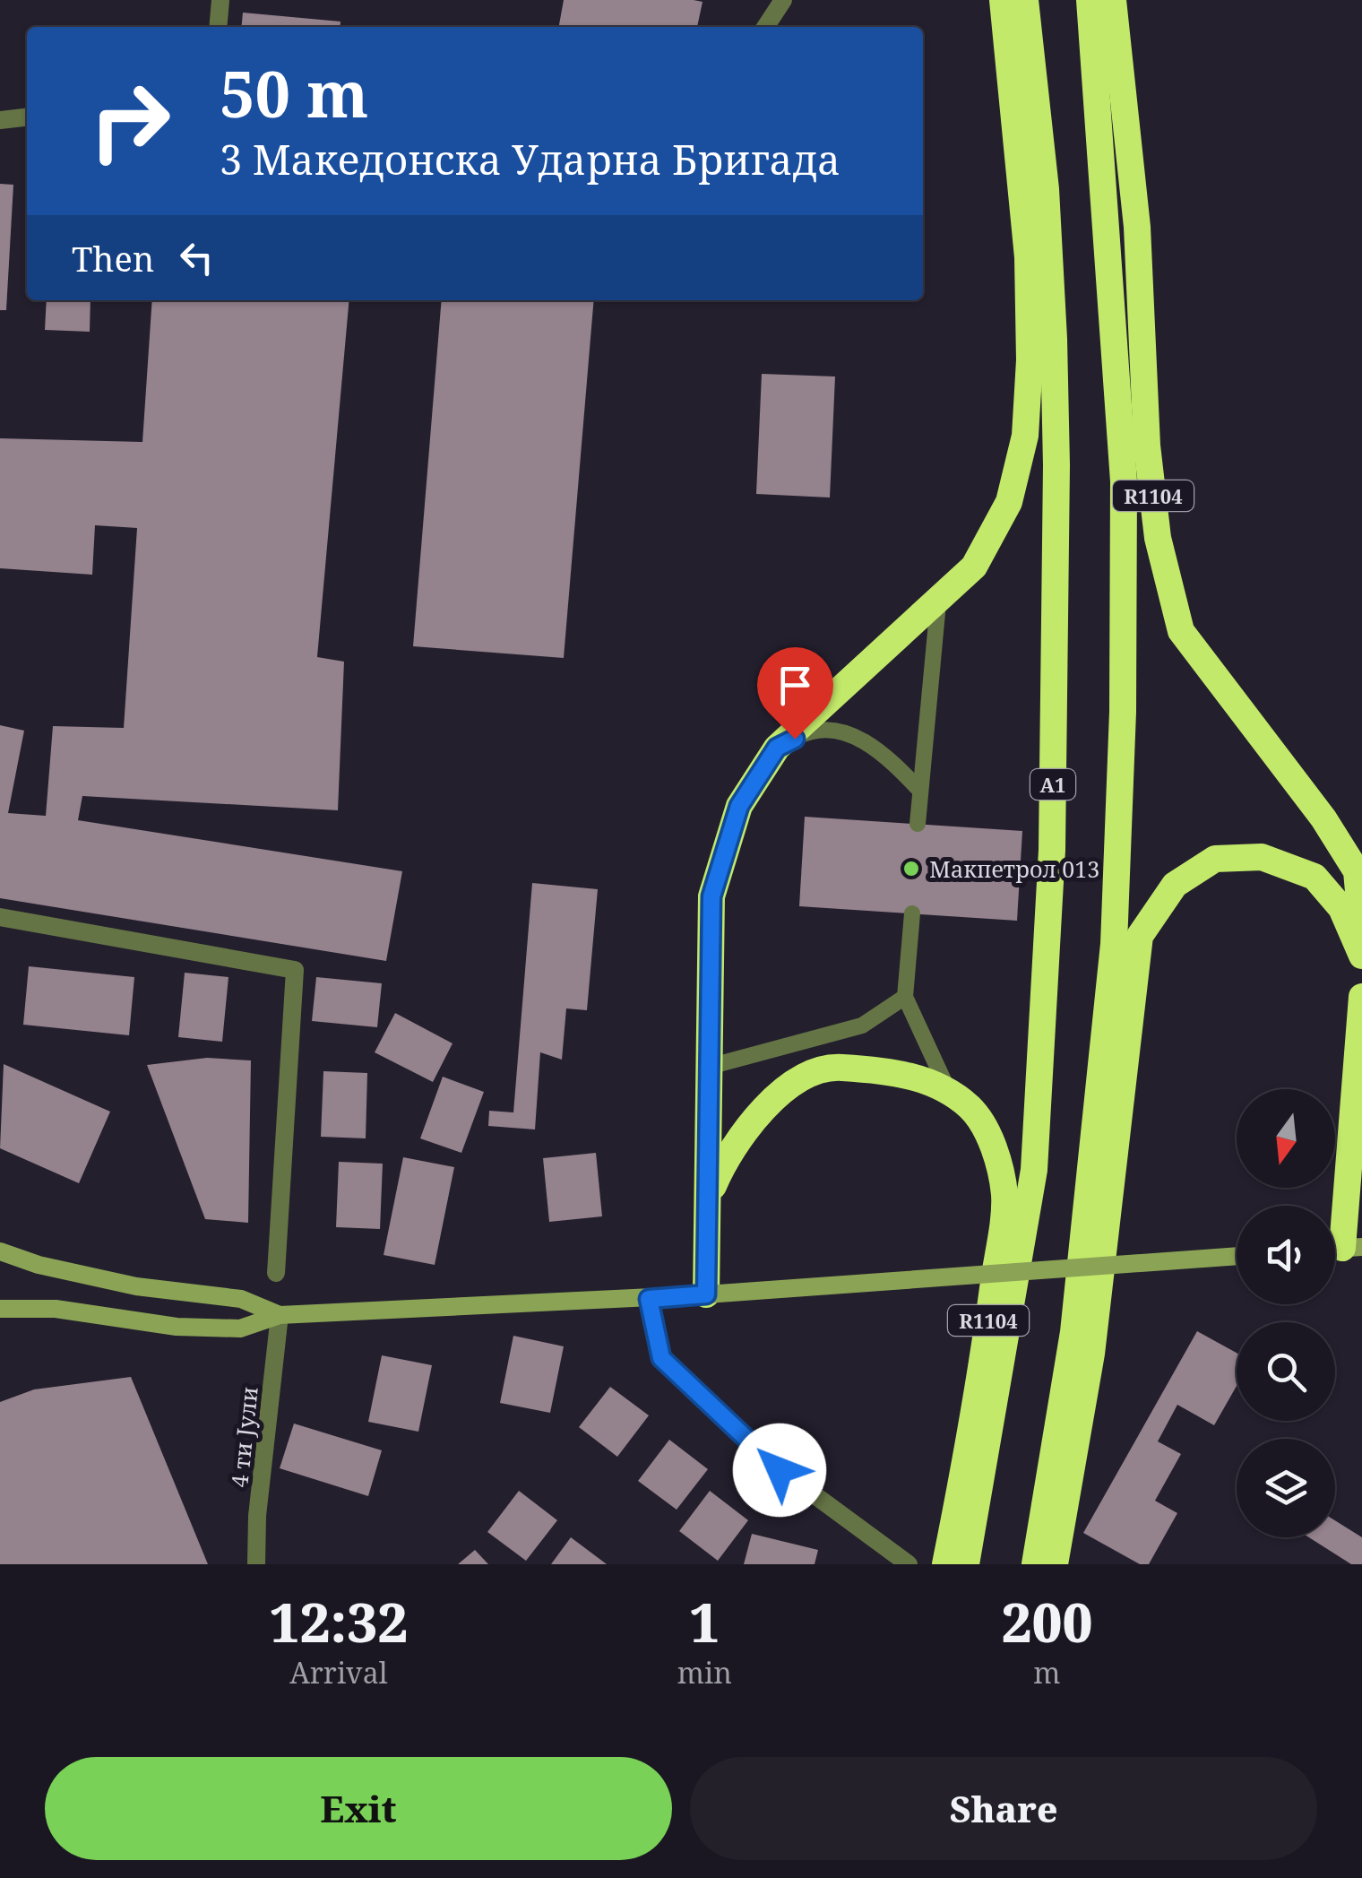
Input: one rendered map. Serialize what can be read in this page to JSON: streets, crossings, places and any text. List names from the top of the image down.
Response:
{
  "streets": {
    "highway": ["R1104", "A1"],
    "street": ["4 ти Јули"]
  },
  "crossings": [
    ["R1104", "4 ти Јули"]
  ],
  "places": ["Макпетрол 013"],
  "north": "bottom",
  "page": {
    "turn": ["50 m", "3 Македонска Ударна Бригада"],
    "then": "Then",
    "eta": [
      "12:32",
      "Arrival",
      "1",
      "min",
      "200",
      "m"
    ],
    "buttons": ["Exit", "Share"]
  }
}
